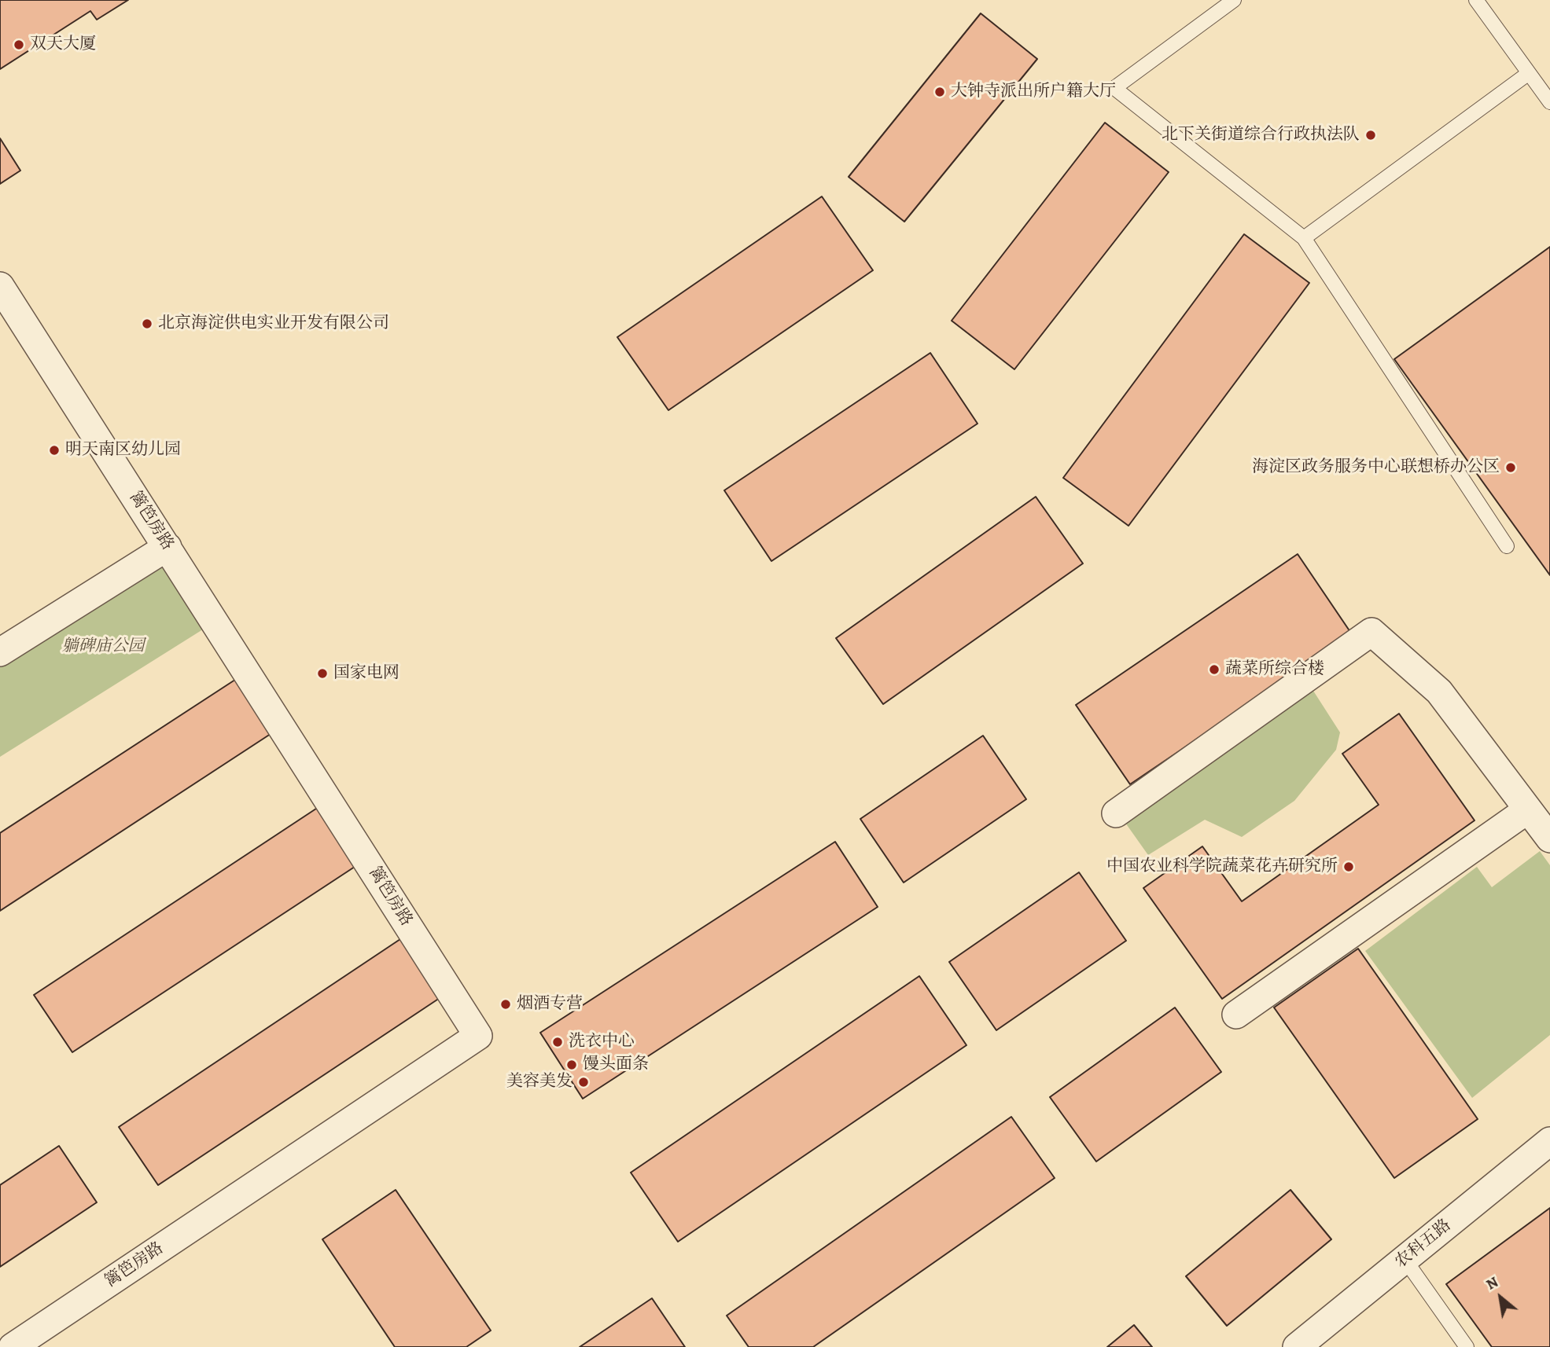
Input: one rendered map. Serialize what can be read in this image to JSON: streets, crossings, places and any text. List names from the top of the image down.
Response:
{
  "streets": {
    "street": ["篱笆房路", "农科五路"]
  },
  "parks": ["躺碑庙公园"],
  "places": [
    "双天大厦",
    "大钟寺派出所户籍大厅",
    "北下关街道综合行政执法队",
    "北京海淀供电实业开发有限公司",
    "明天南区幼儿园",
    "海淀区政务服务中心联想桥办公区",
    "蔬菜所综合楼",
    "国家电网",
    "中国农业科学院蔬菜花卉研究所",
    "烟酒专营",
    "洗衣中心",
    "馒头面条",
    "美容美发"
  ],
  "north": "top left"
}
